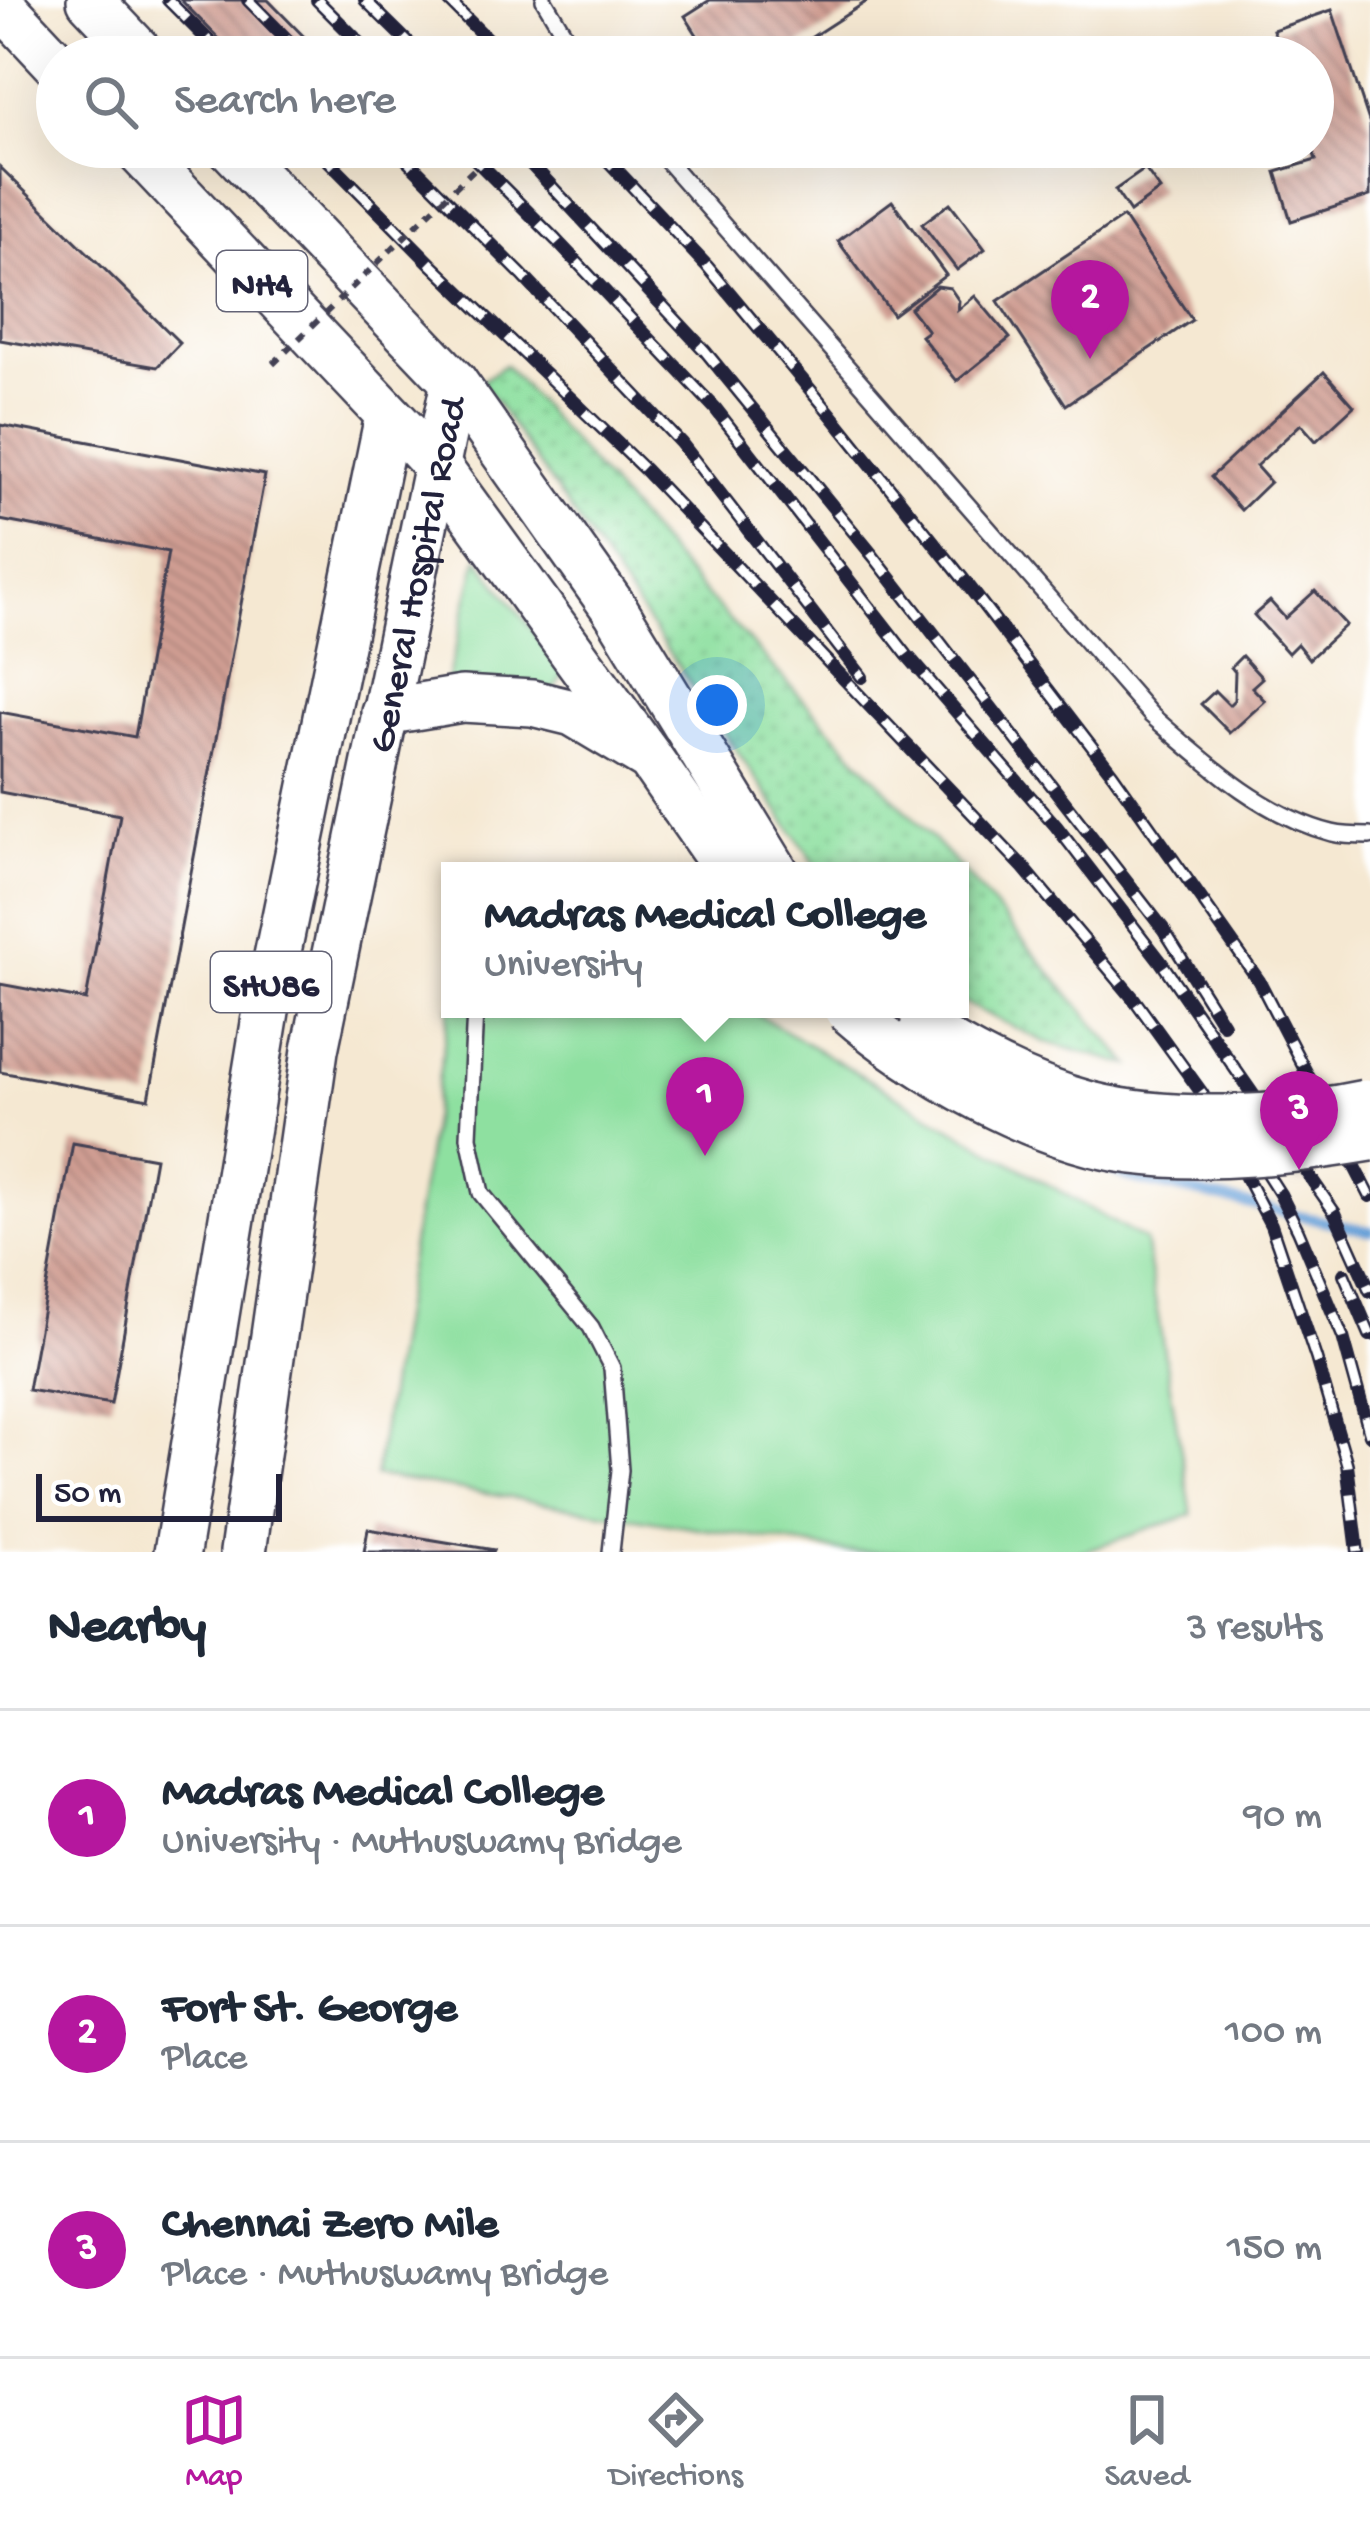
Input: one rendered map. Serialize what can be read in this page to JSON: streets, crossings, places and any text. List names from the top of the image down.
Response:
{
  "streets": {
    "main road": ["NH4", "General Hospital Road", "SHU86"]
  },
  "crossings": [
    ["NH4", "General Hospital Road"]
  ],
  "scale_bar": "50 m",
  "page": {
    "search": "Search here",
    "pins": ["2", "1", "3"],
    "popup": ["Madras Medical College", "University"],
    "scale": "50 m",
    "heading": ["Nearby", "3 results"],
    "list": [
      {
        "mark": "1",
        "name": "Madras Medical College",
        "note": "University · Muthuswamy Bridge",
        "value": "90 m"
      },
      {
        "mark": "2",
        "name": "Fort St. George",
        "note": "Place",
        "value": "100 m"
      },
      {
        "mark": "3",
        "name": "Chennai Zero Mile",
        "note": "Place · Muthuswamy Bridge",
        "value": "150 m"
      }
    ],
    "nav": ["Map", "Directions", "Saved"]
  }
}
